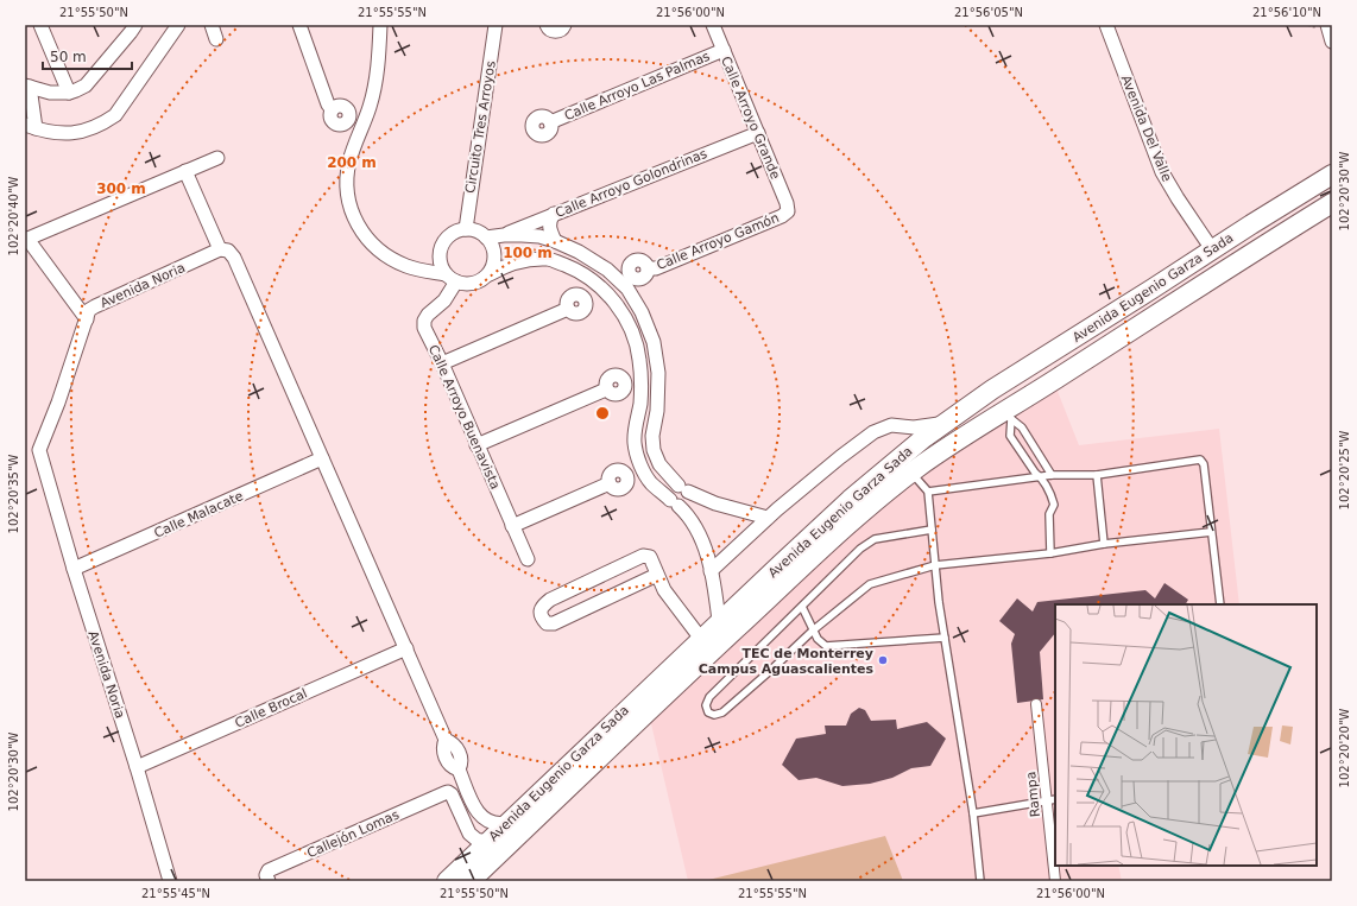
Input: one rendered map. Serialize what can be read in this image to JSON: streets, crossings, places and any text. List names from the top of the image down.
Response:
{
  "streets": {
    "main road": ["Avenida Eugenio Garza Sada"],
    "street": [
      "Calle Arroyo Las Palmas",
      "Calle Arroyo Grande",
      "Circuito Tres Arroyos",
      "Avenida Del Valle",
      "Calle Arroyo Golondrinas",
      "Calle Arroyo Gamón",
      "Avenida Noria",
      "Calle Arroyo Buenavista",
      "Calle Malacate",
      "Calle Brocal",
      "Rampa",
      "Callejón Lomas"
    ]
  },
  "crossings": [
    ["Calle Arroyo Las Palmas", "Calle Arroyo Grande"],
    ["Calle Arroyo Grande", "Calle Arroyo Golondrinas"],
    ["Calle Arroyo Grande", "Calle Arroyo Gamón"],
    ["Circuito Tres Arroyos", "Calle Arroyo Buenavista"],
    ["Avenida Del Valle", "Avenida Eugenio Garza Sada"],
    ["Avenida Noria", "Calle Malacate"],
    ["Avenida Noria", "Calle Brocal"],
    ["Avenida Eugenio Garza Sada", "Callejón Lomas"]
  ],
  "places": ["TEC de Monterrey Campus Aguascalientes"],
  "scale_bar": "50 m",
  "coordinates": [
    "21°55'50\"N",
    "21°55'55\"N",
    "21°56'00\"N",
    "21°56'05\"N",
    "21°56'10\"N",
    "102°20'30\"W",
    "102°20'40\"W",
    "102°20'25\"W",
    "102°20'35\"W",
    "102°20'20\"W",
    "21°55'45\"N"
  ],
  "rings": ["200 m", "300 m", "100 m"]
}
